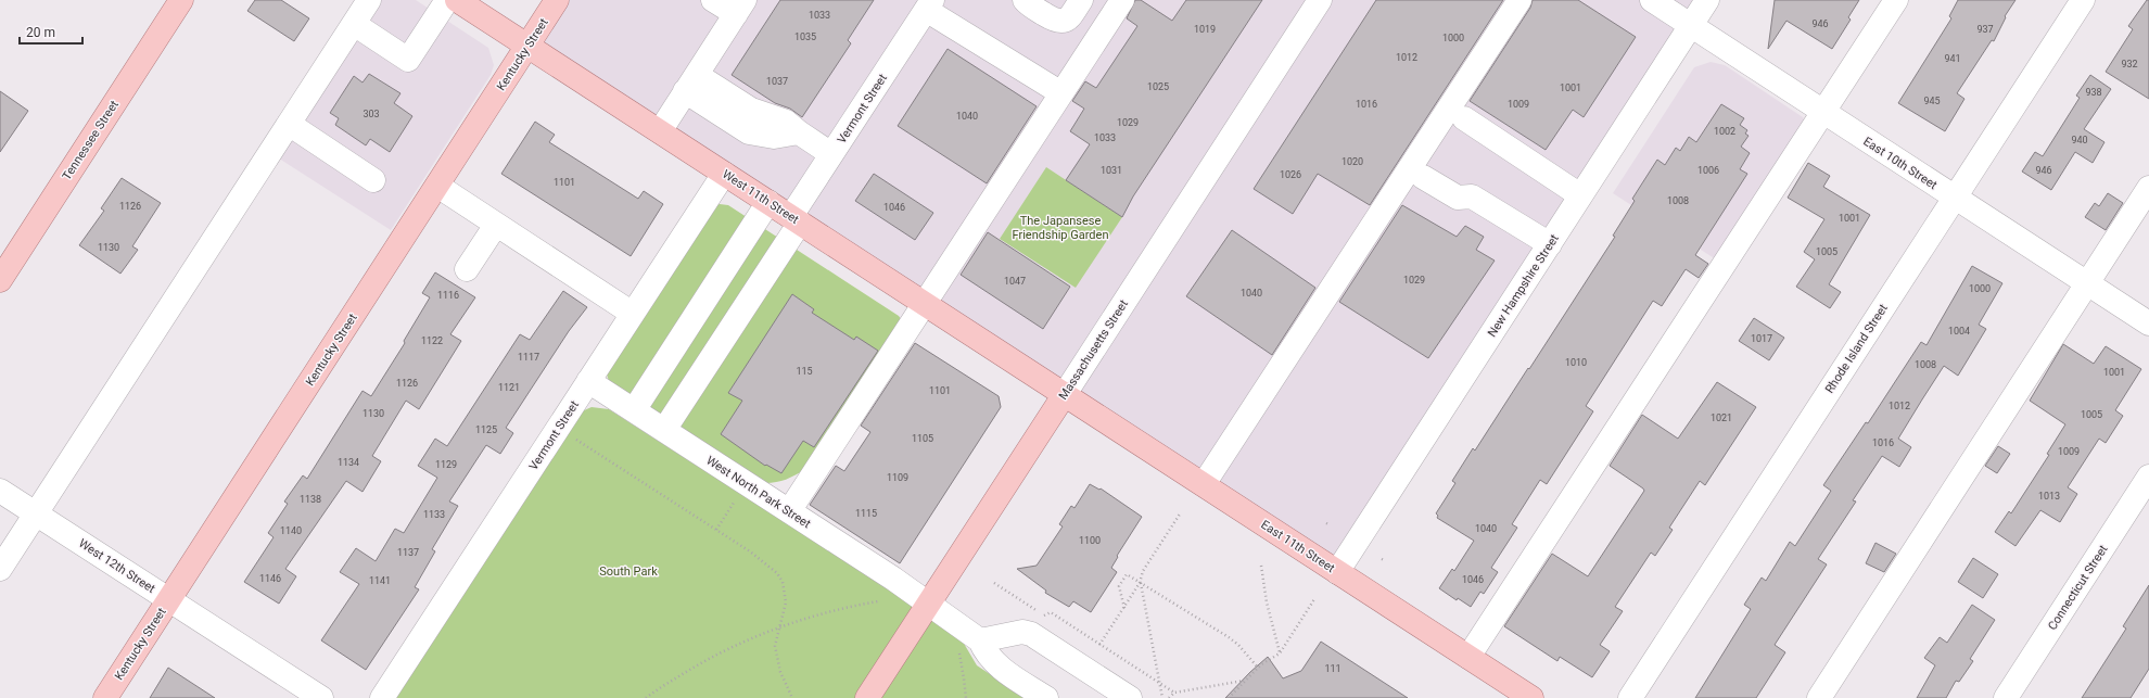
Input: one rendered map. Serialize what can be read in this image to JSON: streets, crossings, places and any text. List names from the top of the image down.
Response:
{
  "streets": {
    "main road": [
      "Kentucky Street",
      "Tennessee Street",
      "West 11th Street",
      "Massachusetts Street",
      "East 11th Street"
    ],
    "street": [
      "Vermont Street",
      "East 10th Street",
      "New Hampshire Street",
      "Rhode Island Street",
      "West North Park Street",
      "West 12th Street",
      "Connecticut Street"
    ]
  },
  "crossings": [
    ["Kentucky Street", "West 11th Street"],
    ["Kentucky Street", "West 12th Street"],
    ["Vermont Street", "West 11th Street"],
    ["Vermont Street", "West North Park Street"],
    ["East 10th Street", "New Hampshire Street"],
    ["East 10th Street", "Rhode Island Street"],
    ["West 11th Street", "Massachusetts Street"],
    ["West 11th Street", "East 11th Street"],
    ["New Hampshire Street", "East 11th Street"],
    ["Massachusetts Street", "West North Park Street"],
    ["Massachusetts Street", "East 11th Street"]
  ],
  "parks": ["The Japansese Friendship Garden", "South Park"],
  "house_numbers": [
    "1033",
    "946",
    "1019",
    "937",
    "1035",
    "1000",
    "1012",
    "941",
    "932",
    "1037",
    "1025",
    "1001",
    "938",
    "945",
    "1016",
    "1009",
    "303",
    "1040",
    "1029",
    "1002",
    "1033",
    "940",
    "1020",
    "1031",
    "1006",
    "946",
    "1026",
    "1101",
    "1008",
    "1126",
    "1046",
    "1001",
    "1130",
    "1005",
    "1029",
    "1047",
    "1000",
    "1040",
    "1116",
    "1004",
    "1017",
    "1122",
    "1117",
    "1010",
    "1008",
    "115",
    "1001",
    "1126",
    "1121",
    "1101",
    "1012",
    "1130",
    "1005",
    "1021",
    "1125",
    "1105",
    "1016",
    "1009",
    "1134",
    "1129",
    "1109",
    "1013",
    "1138",
    "1115",
    "1133",
    "1040",
    "1140",
    "1100",
    "1137",
    "1146",
    "1046",
    "1141",
    "111"
  ],
  "scale_bar": "20 m"
}
